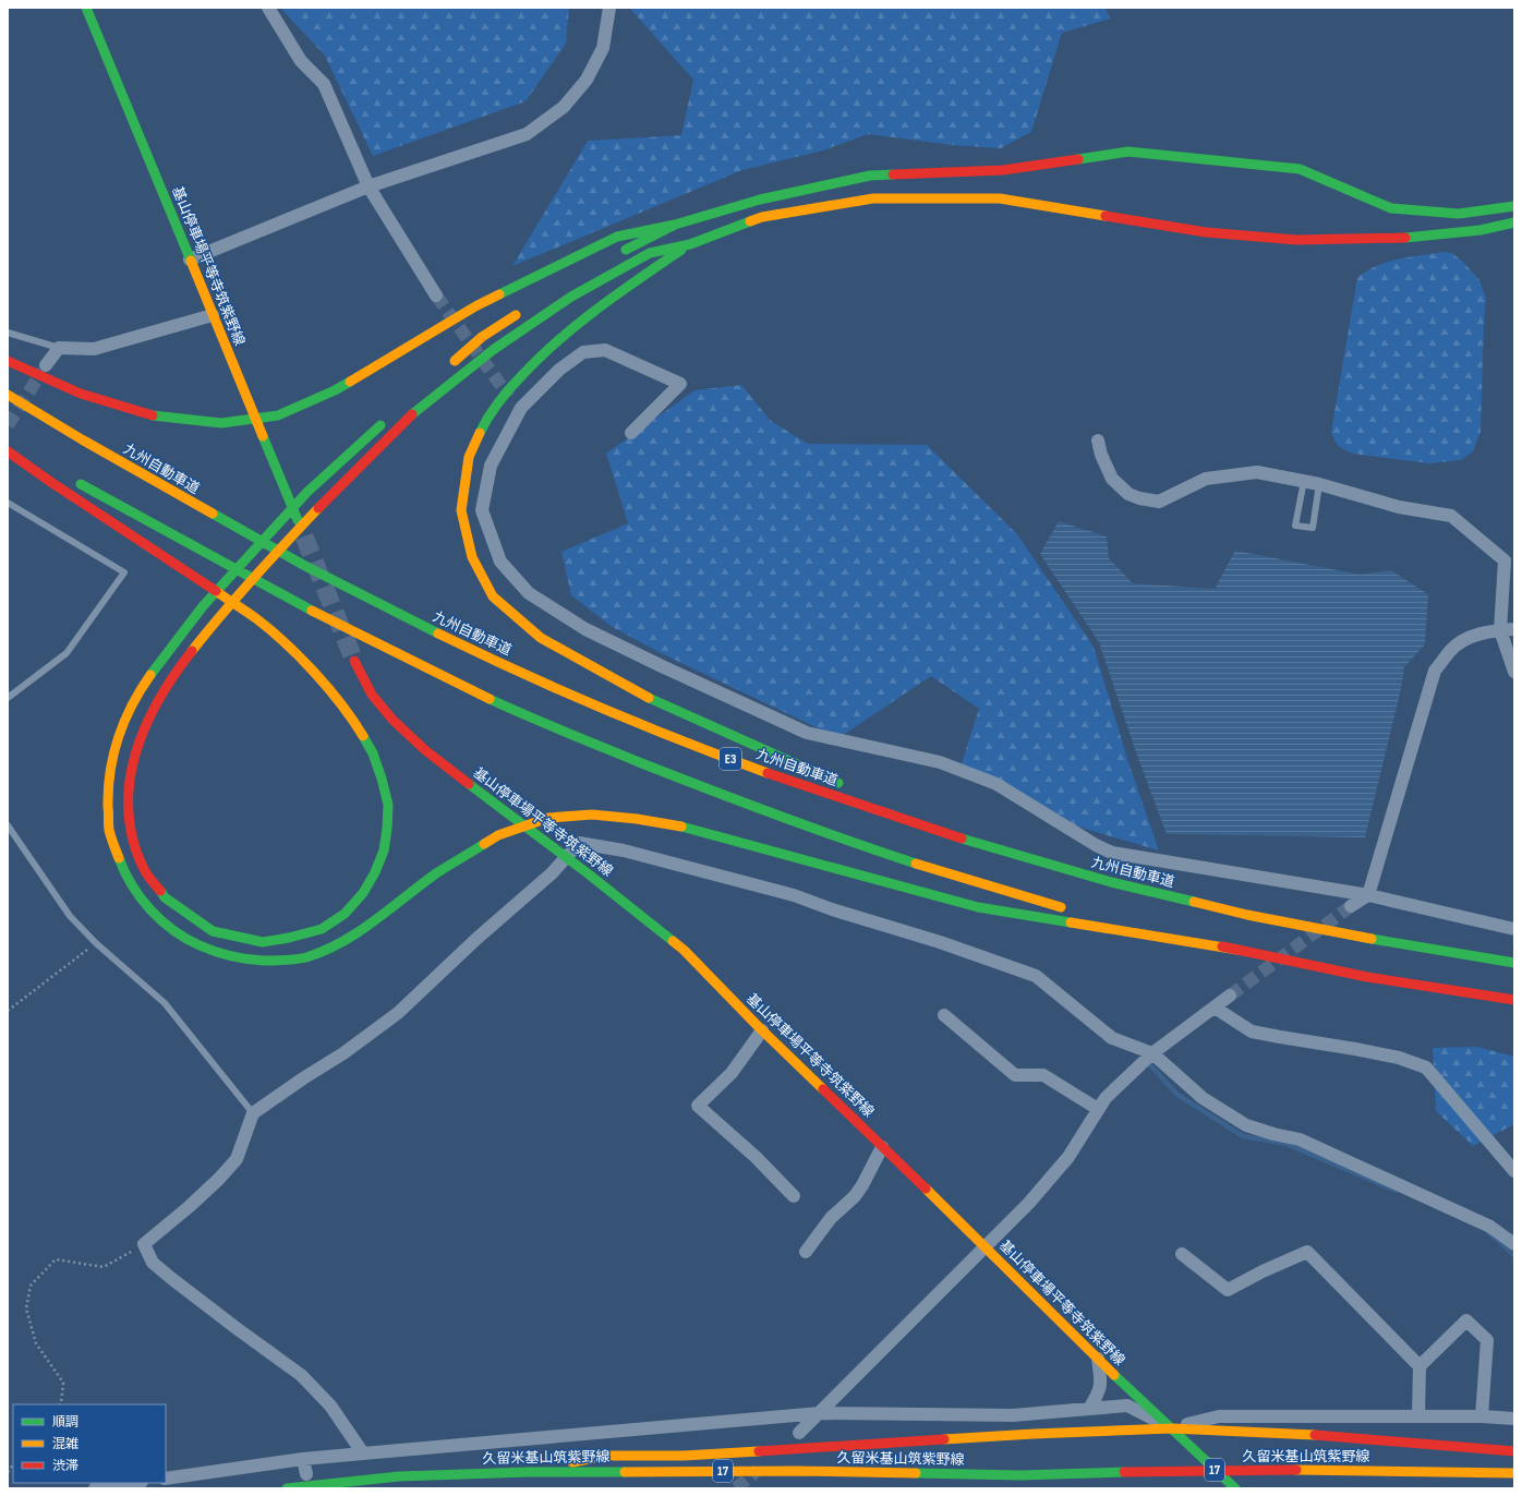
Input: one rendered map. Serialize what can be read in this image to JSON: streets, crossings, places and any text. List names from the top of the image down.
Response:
{
  "streets": {
    "main road": [
      "基山停車場平等寺筑紫野線",
      "九州自動車道",
      "E3",
      "久留米基山筑紫野線",
      "17"
    ]
  },
  "legend": ["順調", "混雑", "渋滞"]
}
